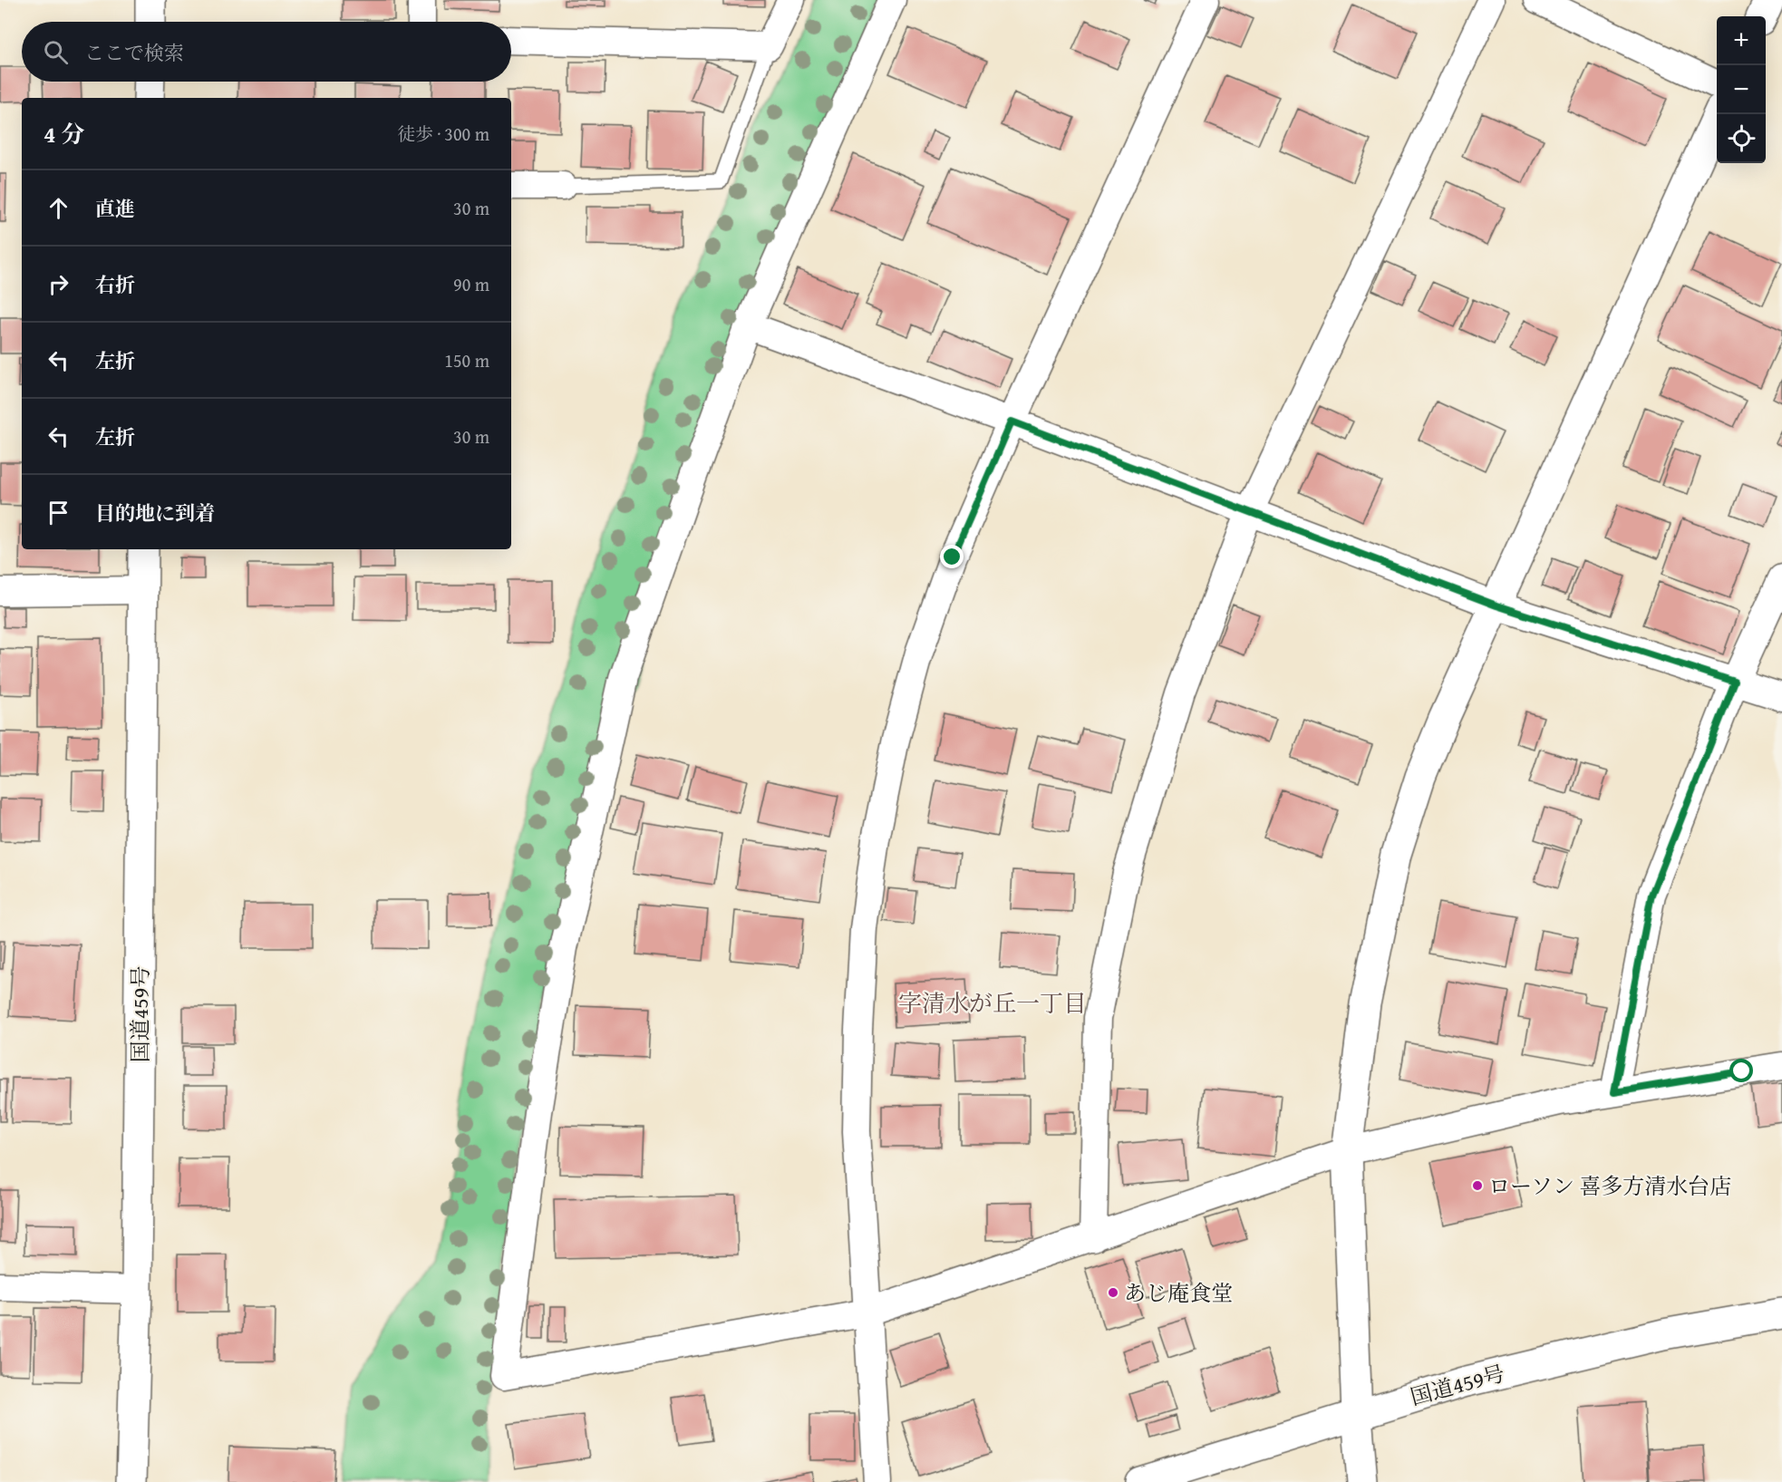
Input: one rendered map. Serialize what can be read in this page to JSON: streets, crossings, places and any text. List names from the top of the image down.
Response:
{
  "streets": {
    "main road": ["国道459号"]
  },
  "districts": ["字清水が丘一丁目"],
  "places": ["ローソン 喜多方清水台店", "あじ庵食堂"],
  "page": {
    "map_buttons": ["+", "−"],
    "search": "ここで検索",
    "heading": ["4 分", "徒歩 · 300 m"],
    "list": [
      ["直進", "30 m"],
      ["右折", "90 m"],
      ["左折", "150 m"],
      ["左折", "30 m"],
      "目的地に到着"
    ]
  }
}
